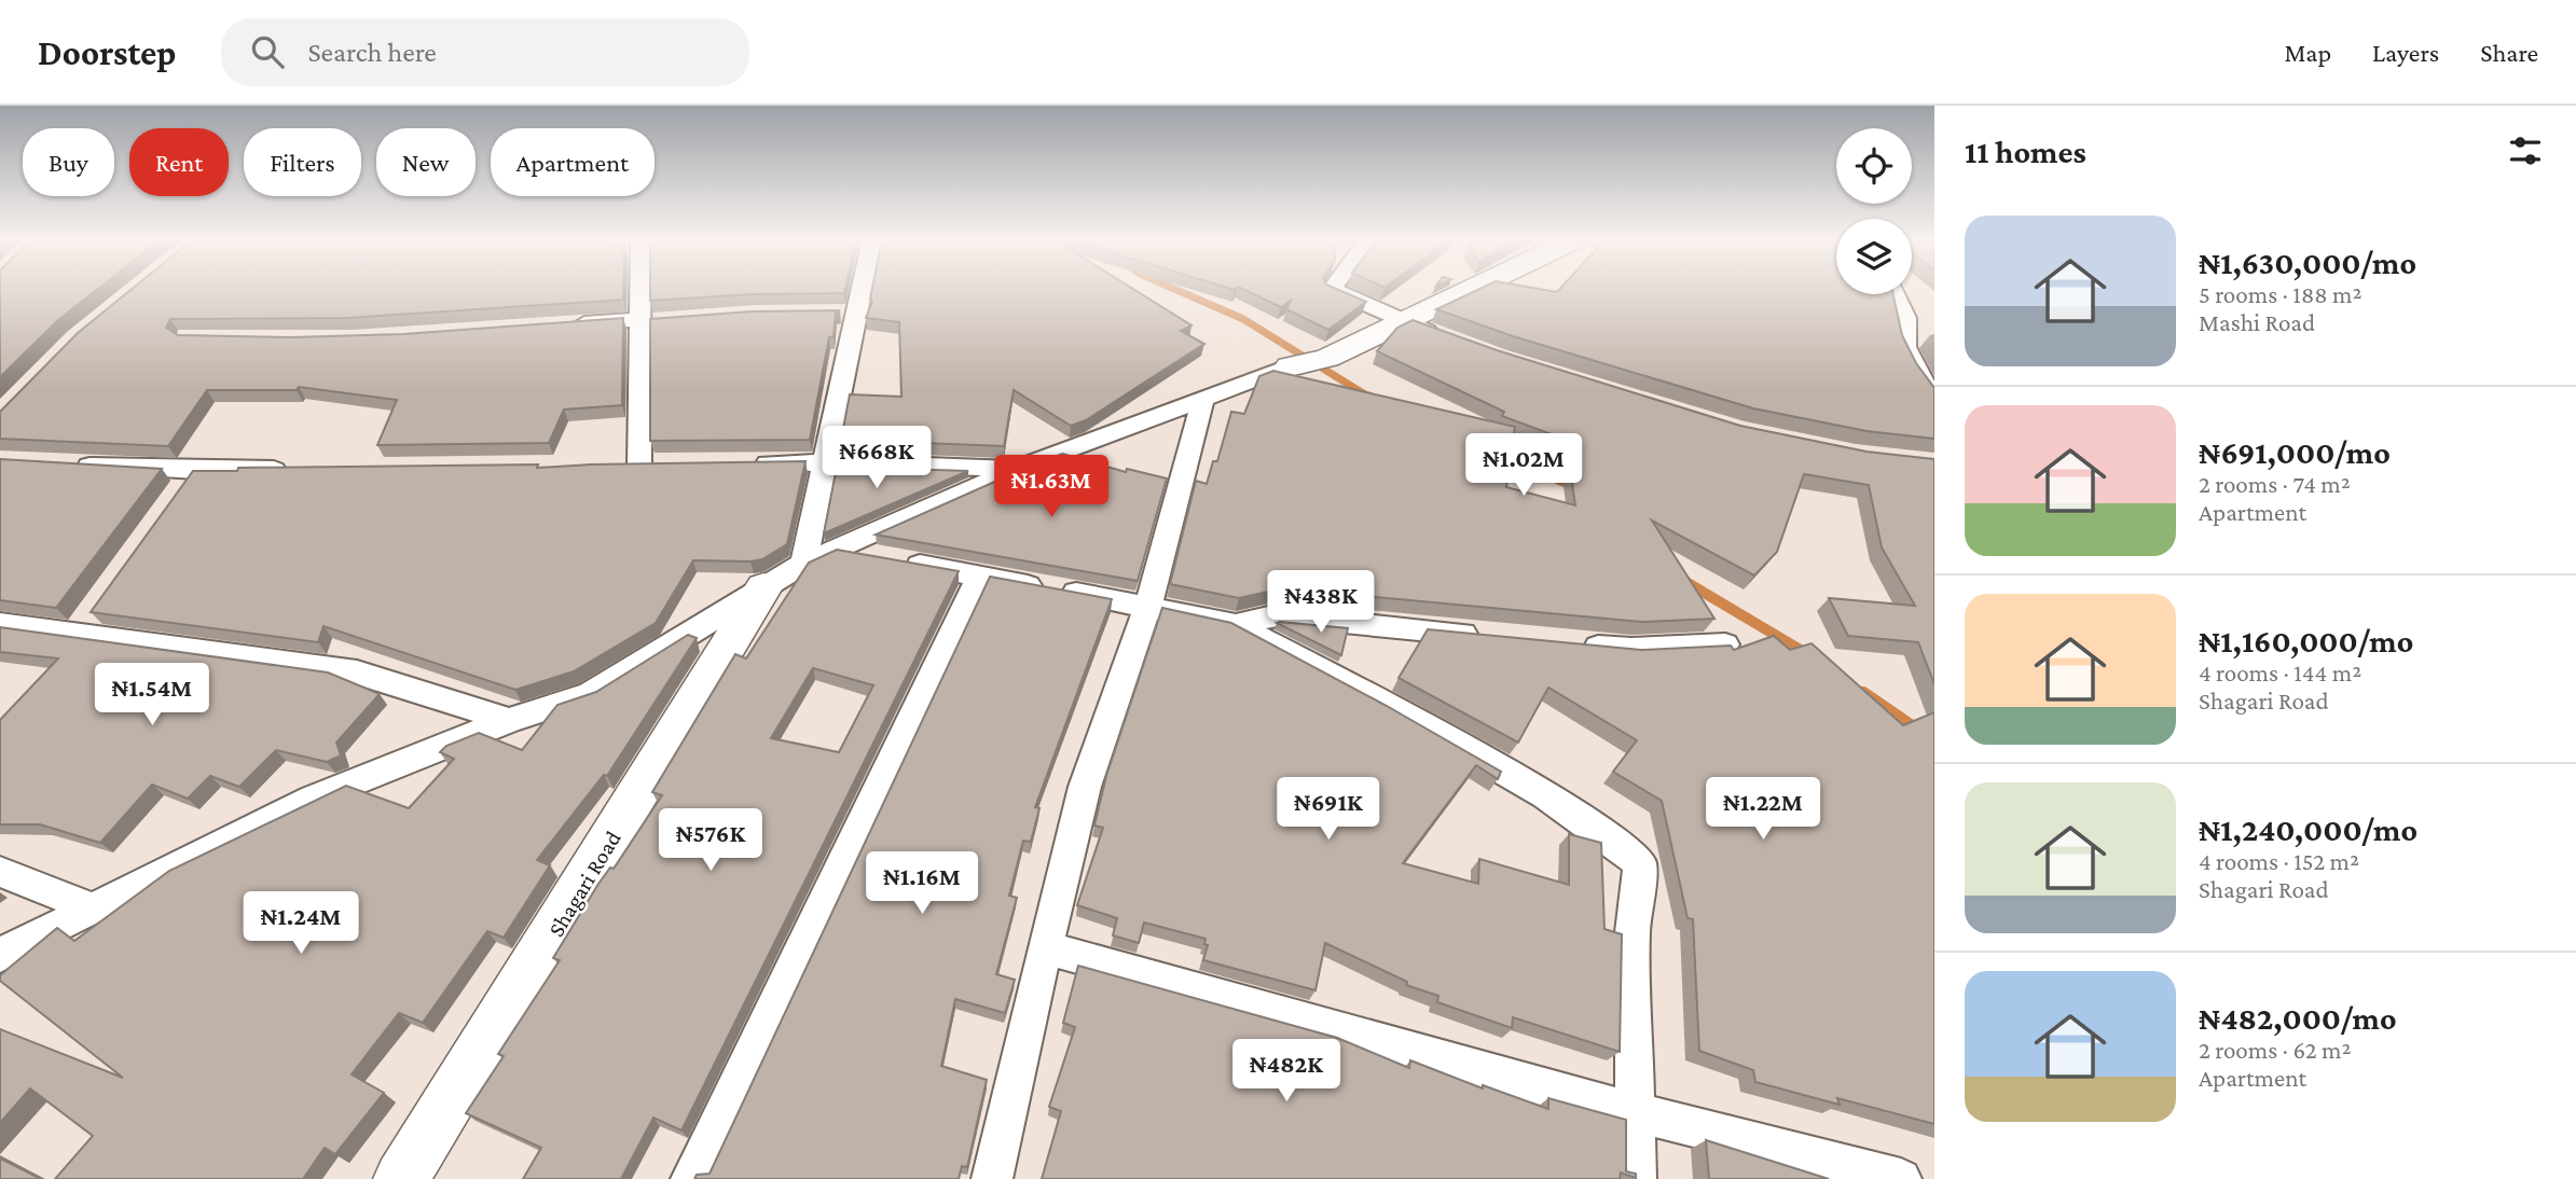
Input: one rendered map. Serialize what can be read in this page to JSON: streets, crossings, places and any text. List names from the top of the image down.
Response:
{
  "streets": {
    "street": ["Shagari Road"]
  },
  "page": {
    "header": "Doorstep",
    "search": "Search here",
    "nav": ["Map", "Layers", "Share"],
    "heading": "11 homes",
    "chip": [
      "Buy",
      "Rent",
      "Filters",
      "New",
      "Apartment"
    ],
    "list": [
      {
        "name": "₦1,630,000/mo",
        "note": "5 rooms · 188 m² · Mashi Road"
      },
      {
        "name": "₦691,000/mo",
        "note": "2 rooms · 74 m² · Apartment"
      },
      {
        "name": "₦1,160,000/mo",
        "note": "4 rooms · 144 m² · Shagari Road"
      },
      {
        "name": "₦1,240,000/mo",
        "note": "4 rooms · 152 m² · Shagari Road"
      },
      {
        "name": "₦482,000/mo",
        "note": "2 rooms · 62 m² · Apartment"
      }
    ],
    "price": [
      "₦668K",
      "₦1.02M",
      "₦1.63M",
      "₦438K",
      "₦1.54M",
      "₦691K",
      "₦1.22M",
      "₦576K",
      "₦1.16M",
      "₦1.24M",
      "₦482K"
    ]
  }
}
